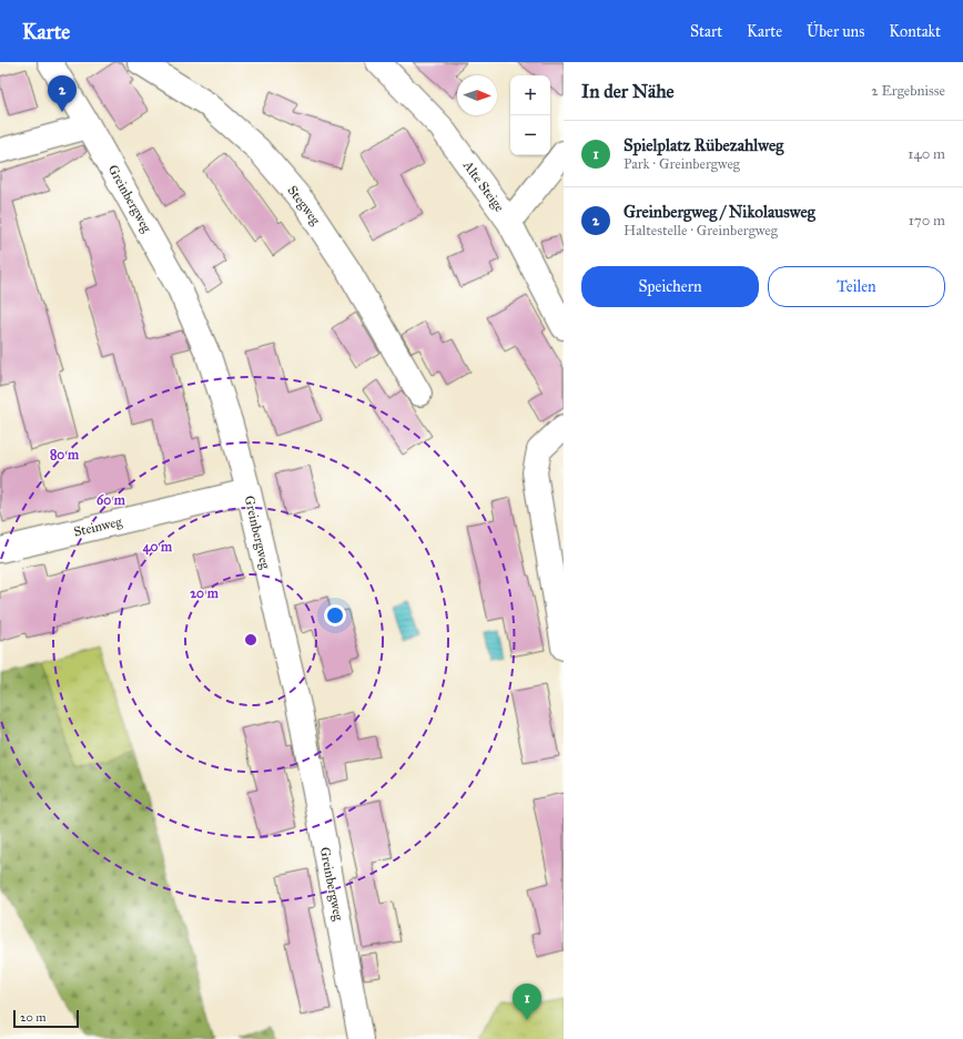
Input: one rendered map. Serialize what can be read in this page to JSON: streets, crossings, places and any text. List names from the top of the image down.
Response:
{
  "streets": {
    "street": [
      "Alte Steige",
      "Greinbergweg",
      "Stegweg",
      "Steinweg"
    ]
  },
  "crossings": [
    ["Greinbergweg", "Steinweg"]
  ],
  "scale_bar": "20 m",
  "north": "right",
  "page": {
    "header": "Karte",
    "nav": [
      "Start",
      "Karte",
      "Über uns",
      "Kontakt"
    ],
    "heading": ["In der Nähe", "2 Ergebnisse"],
    "map_buttons": ["+", "−"],
    "pins": ["2", "1"],
    "list": [
      {
        "mark": "1",
        "name": "Spielplatz Rübezahlweg",
        "note": "Park · Greinbergweg",
        "value": "140 m"
      },
      {
        "mark": "2",
        "name": "Greinbergweg / Nikolausweg",
        "note": "Haltestelle · Greinbergweg",
        "value": "170 m"
      }
    ],
    "buttons": ["Speichern", "Teilen"],
    "scale": "20 m"
  },
  "rings": [
    "80 m",
    "60 m",
    "40 m",
    "20 m"
  ]
}
